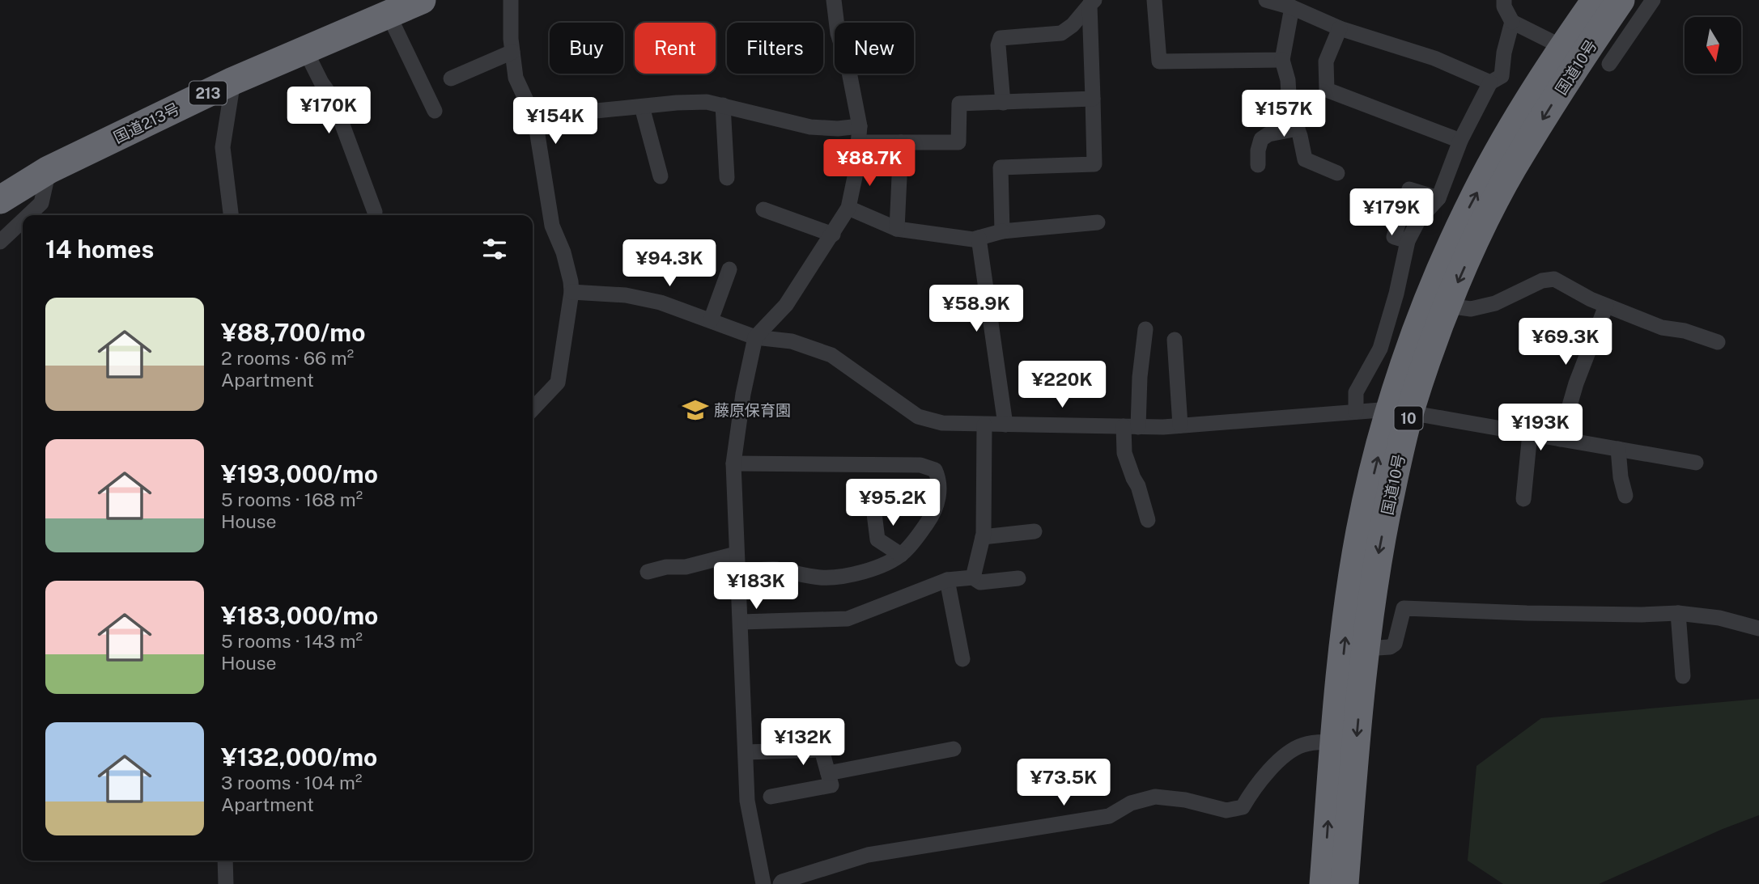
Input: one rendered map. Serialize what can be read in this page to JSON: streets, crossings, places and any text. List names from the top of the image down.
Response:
{
  "streets": {
    "highway": [
      "国道10号",
      "213",
      "国道213号",
      "10"
    ]
  },
  "places": {
    "school or university": ["藤原保育園"]
  },
  "north": "bottom",
  "page": {
    "chip": [
      "Buy",
      "Rent",
      "Filters",
      "New"
    ],
    "price": [
      "¥170K",
      "¥157K",
      "¥154K",
      "¥88.7K",
      "¥179K",
      "¥94.3K",
      "¥58.9K",
      "¥69.3K",
      "¥220K",
      "¥193K",
      "¥95.2K",
      "¥183K",
      "¥132K",
      "¥73.5K"
    ],
    "heading": "14 homes",
    "list": [
      {
        "name": "¥88,700/mo",
        "note": "2 rooms · 66 m² · Apartment"
      },
      {
        "name": "¥193,000/mo",
        "note": "5 rooms · 168 m² · House"
      },
      {
        "name": "¥183,000/mo",
        "note": "5 rooms · 143 m² · House"
      },
      {
        "name": "¥132,000/mo",
        "note": "3 rooms · 104 m² · Apartment"
      }
    ]
  }
}
